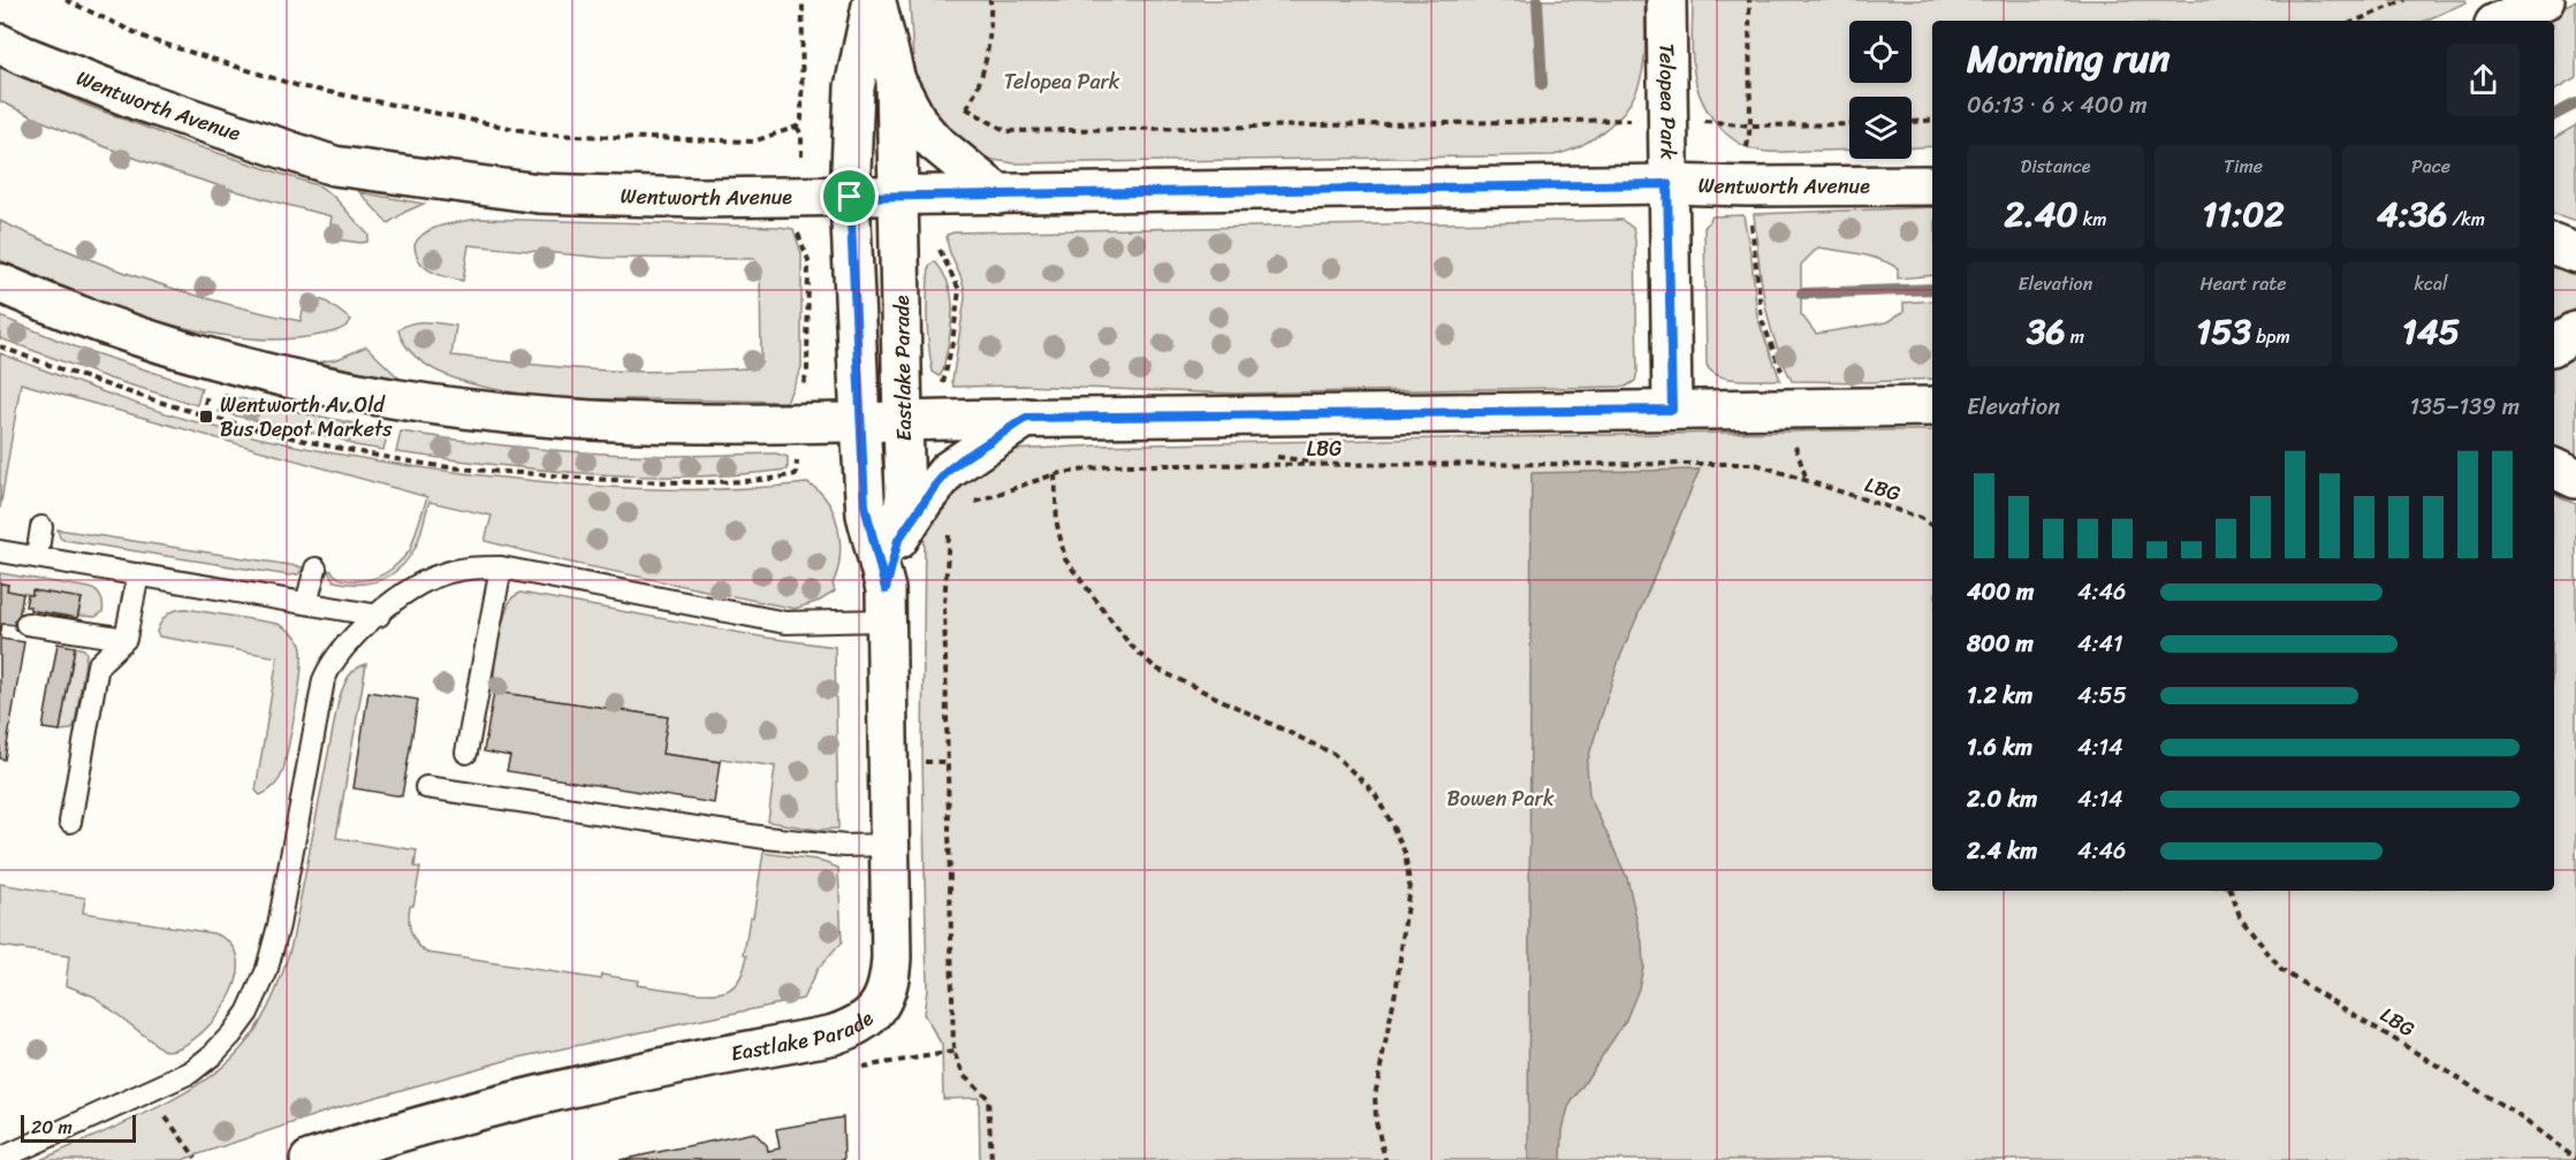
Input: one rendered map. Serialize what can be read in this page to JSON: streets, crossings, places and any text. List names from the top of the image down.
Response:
{
  "streets": {
    "main road": ["Telopea Park", "Wentworth Avenue", "Eastlake Parade"],
    "path": ["LBG"]
  },
  "crossings": [
    ["Telopea Park", "Wentworth Avenue"],
    ["Wentworth Avenue", "Eastlake Parade"]
  ],
  "parks": ["Telopea Park", "Bowen Park"],
  "places": {
    "transit": ["Wentworth Av Old Bus Depot Markets"]
  },
  "scale_bar": "20 m",
  "page": {
    "heading": ["Morning run", "06:13 · 6 × 400 m"],
    "stats": [
      ["Distance", "2.40 km"],
      ["Time", "11:02"],
      ["Pace", "4:36 /km"],
      ["Elevation", "36 m"],
      ["Heart rate", "153 bpm"],
      ["kcal", "145"]
    ],
    "chart": ["Elevation", "135–139 m"],
    "list": [
      {
        "name": "400 m",
        "note": "4:46"
      },
      {
        "name": "800 m",
        "note": "4:41"
      },
      {
        "name": "1.2 km",
        "note": "4:55"
      },
      {
        "name": "1.6 km",
        "note": "4:14"
      },
      {
        "name": "2.0 km",
        "note": "4:14"
      },
      {
        "name": "2.4 km",
        "note": "4:46"
      }
    ],
    "scale": "20 m"
  }
}
